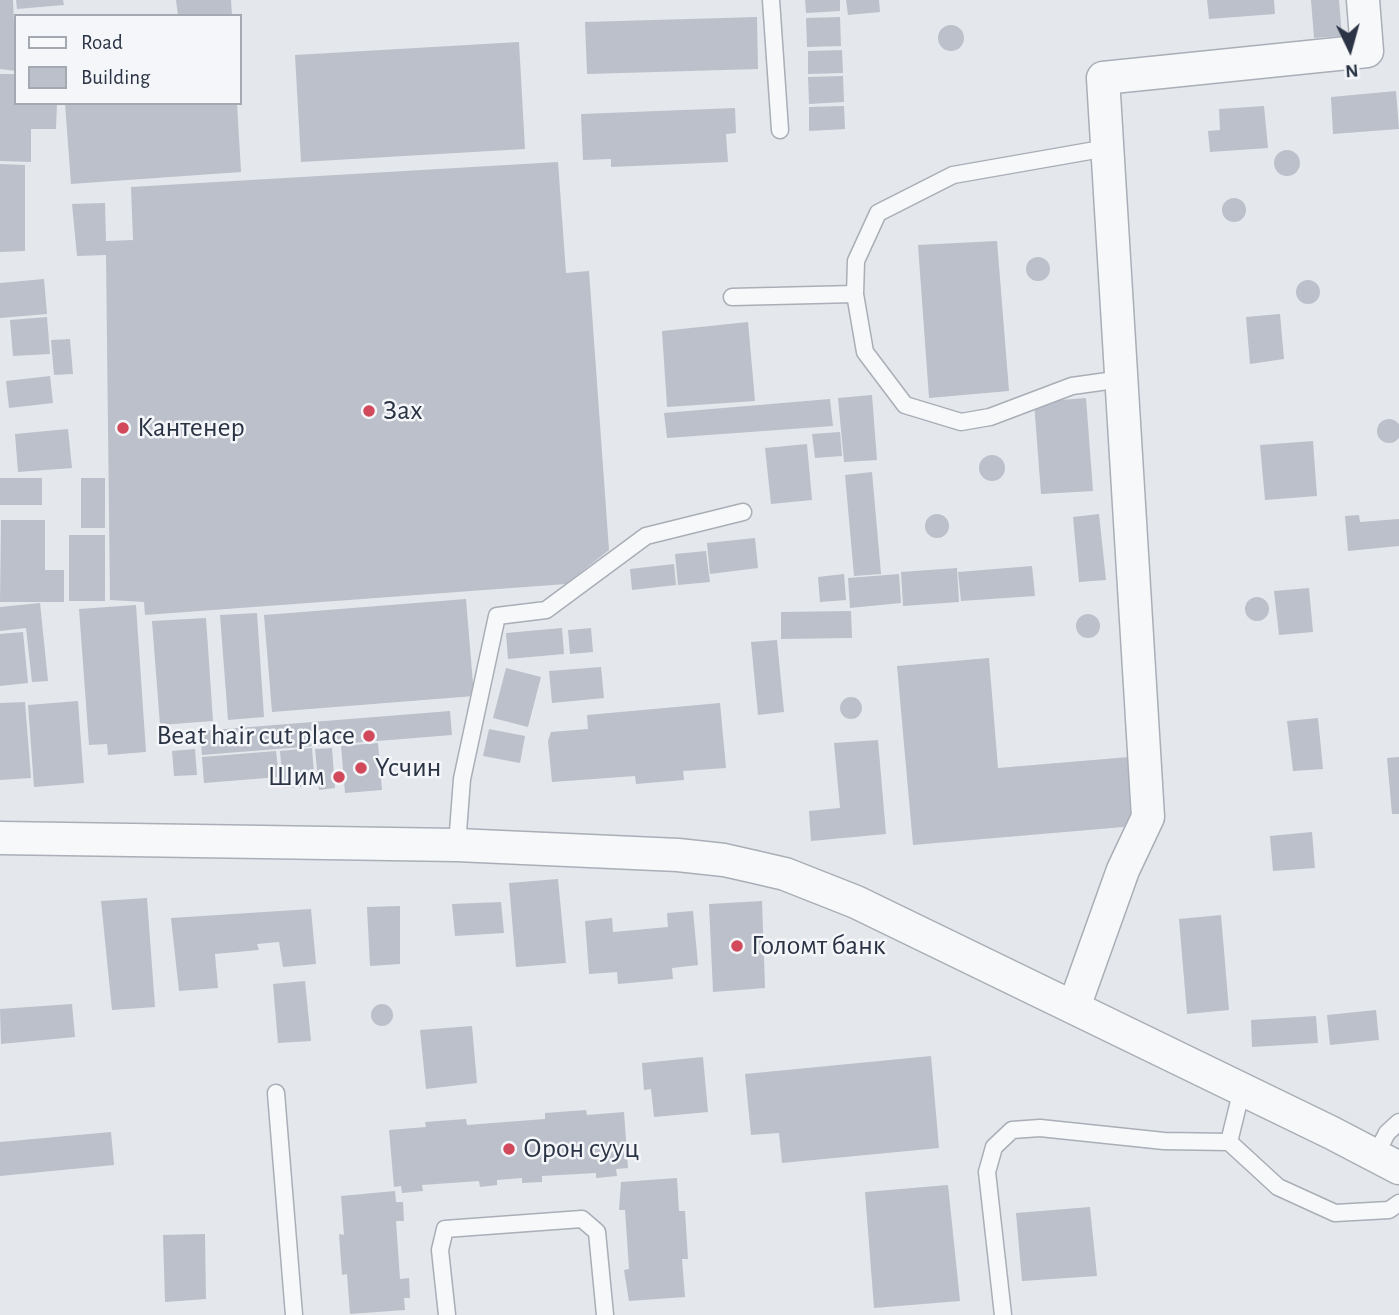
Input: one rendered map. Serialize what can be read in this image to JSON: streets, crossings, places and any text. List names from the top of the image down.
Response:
{
  "places": [
    "Зах",
    "Кантенер",
    "Beat hair cut place",
    "Үсчин",
    "Шим",
    "Голомт банк",
    "Орон сууц"
  ],
  "legend": ["Road", "Building"],
  "north": "bottom"
}
